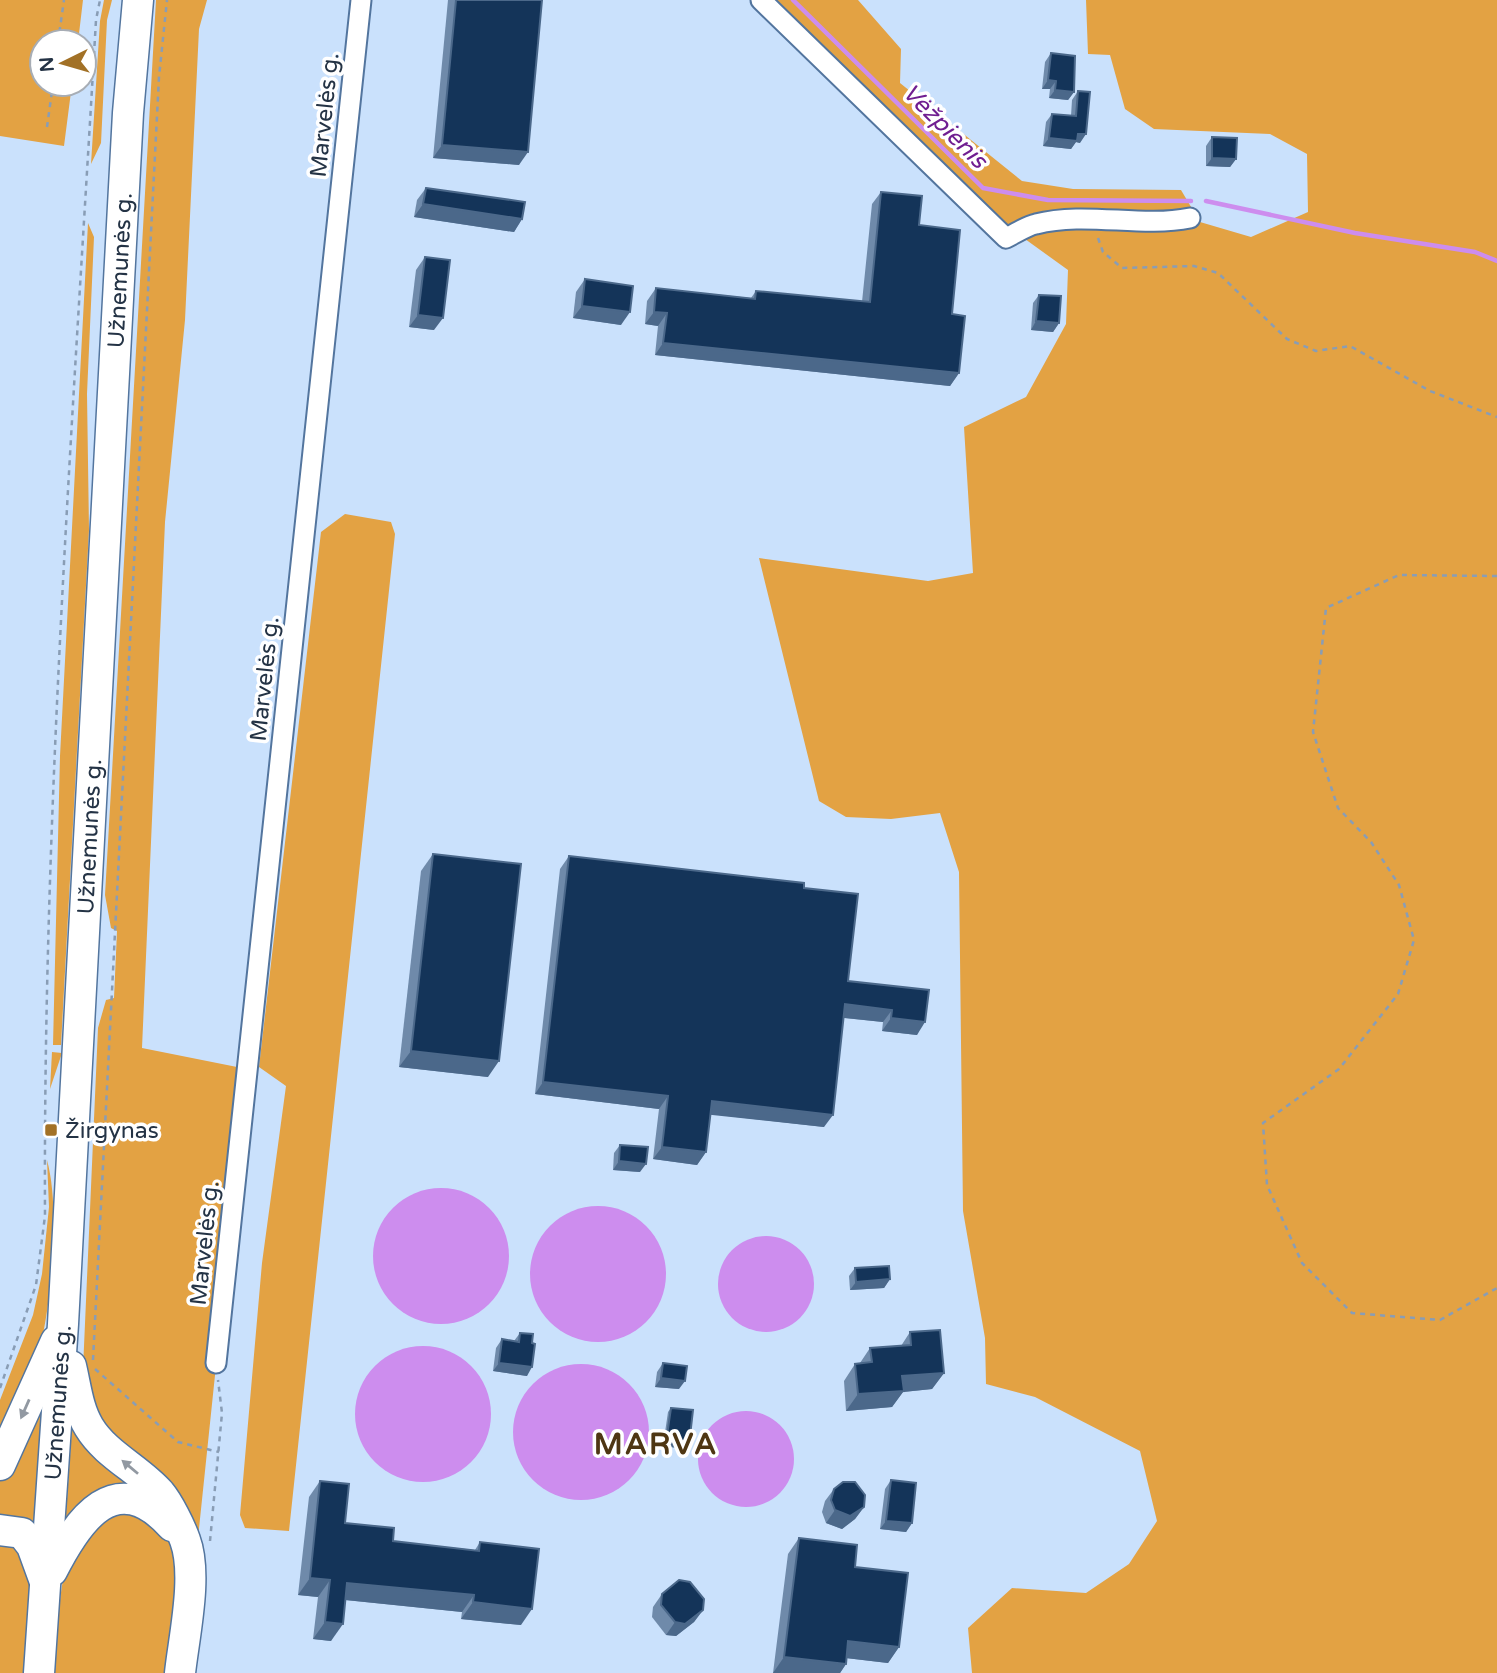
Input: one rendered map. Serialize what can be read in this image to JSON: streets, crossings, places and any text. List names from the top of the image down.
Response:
{
  "streets": {
    "main road": ["Užnemunės g."],
    "street": ["Marvelės g."]
  },
  "districts": ["MARVA"],
  "water": ["Vėžpienis"],
  "places": {
    "transit": ["Žirgynas"]
  },
  "north": "left"
}
